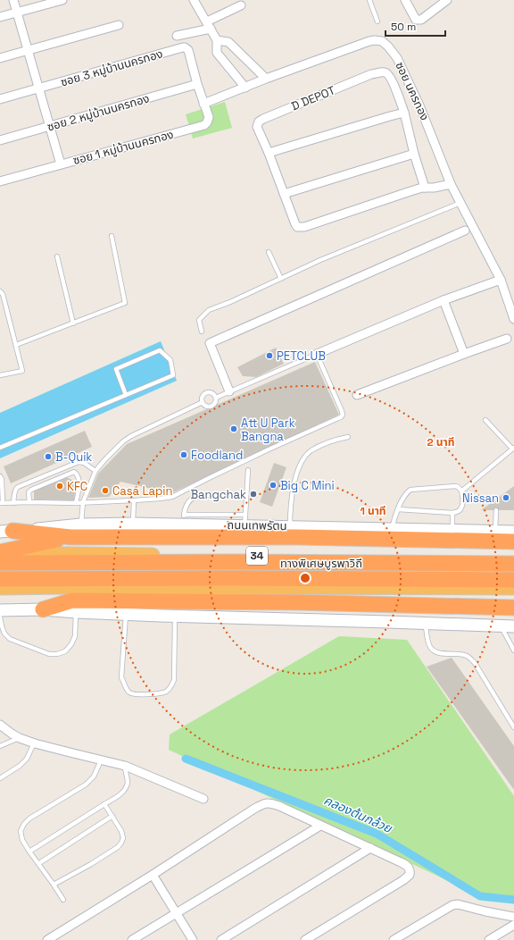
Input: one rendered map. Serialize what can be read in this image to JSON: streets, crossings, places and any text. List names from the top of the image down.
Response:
{
  "streets": {
    "highway": ["34", "ทางพิเศษบูรพาวิถี"],
    "main road": ["ถนนเทพรัตน"],
    "street": [
      "ซอย 3 หมู่บ้านนครทอง",
      "ซอย นครทอง",
      "D DEPOT",
      "ซอย 2 หมู่บ้านนครทอง",
      "ซอย 1 หมู่บ้านนครทอง"
    ]
  },
  "crossings": [
    ["ซอย 3 หมู่บ้านนครทอง", "ซอย 2 หมู่บ้านนครทอง"],
    ["ซอย 3 หมู่บ้านนครทอง", "ซอย 1 หมู่บ้านนครทอง"],
    ["ซอย นครทอง", "D DEPOT"],
    ["ซอย นครทอง", "ซอย 1 หมู่บ้านนครทอง"],
    ["ซอย 2 หมู่บ้านนครทอง", "ซอย 1 หมู่บ้านนครทอง"]
  ],
  "water": ["คลองต้นกล้วย"],
  "places": [
    "PETCLUB",
    "Att U Park Bangna",
    "Foodland",
    "B-Quik",
    "Big C Mini",
    "KFC",
    "Casa Lapin",
    "Bangchak",
    "Nissan"
  ],
  "scale_bar": "50 m",
  "rings": ["2 นาที", "1 นาที"]
}
